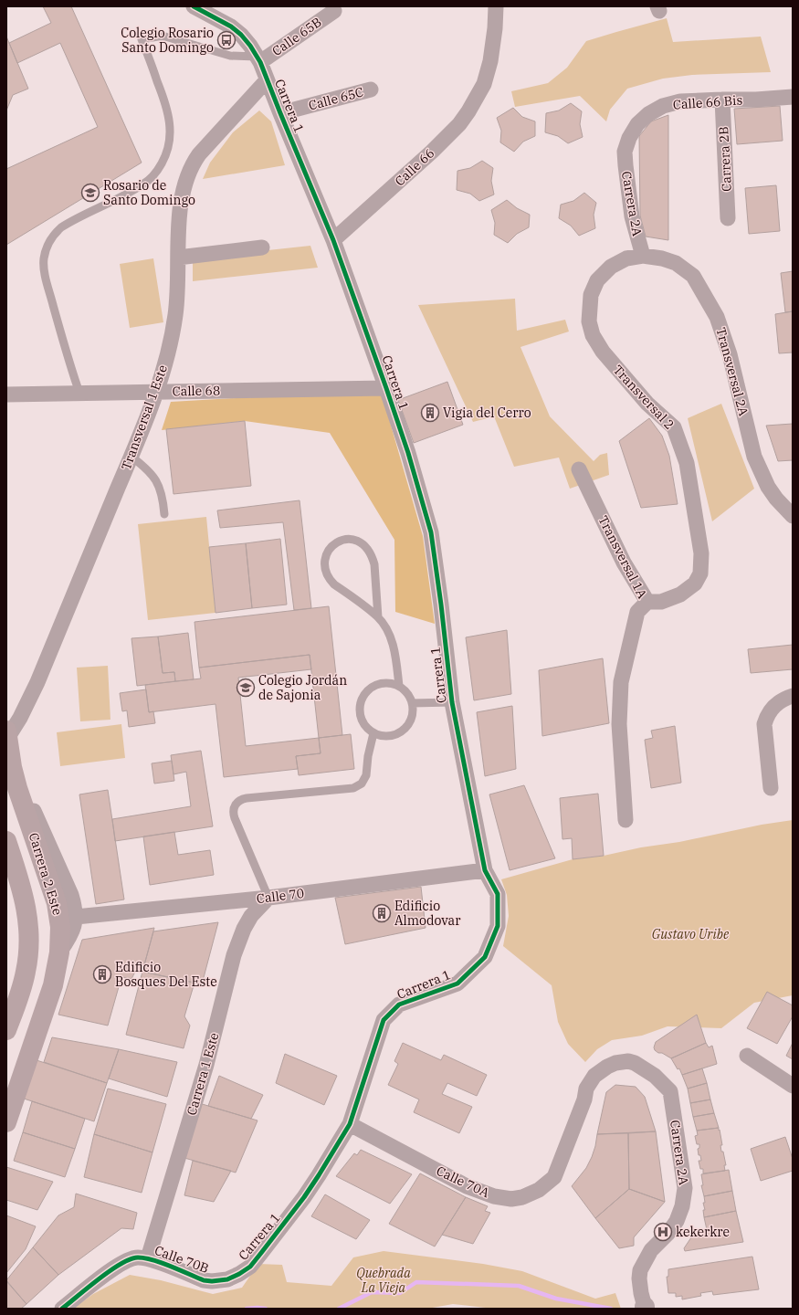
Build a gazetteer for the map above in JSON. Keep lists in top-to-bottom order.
{
  "streets": {
    "main road": ["Carrera 2 Este"],
    "street": [
      "Calle 65B",
      "Calle 65C",
      "Calle 66 Bis",
      "Carrera 1",
      "Carrera 2B",
      "Calle 66",
      "Carrera 2A",
      "Transversal 2A",
      "Calle 68",
      "Transversal 2",
      "Transversal 1 Este",
      "Transversal 1A",
      "Calle 70",
      "Carrera 1 Este",
      "Calle 70A",
      "Calle 70B"
    ]
  },
  "crossings": [
    ["Calle 65B", "Carrera 1"],
    ["Calle 65C", "Carrera 1"],
    ["Calle 66 Bis", "Carrera 2B"],
    ["Calle 66 Bis", "Carrera 2A"],
    ["Carrera 1", "Calle 66"],
    ["Carrera 1", "Calle 68"],
    ["Carrera 1", "Transversal 1 Este"],
    ["Carrera 1", "Calle 70"],
    ["Carrera 1", "Calle 70A"],
    ["Carrera 1", "Calle 70B"],
    ["Carrera 2A", "Transversal 2A"],
    ["Carrera 2A", "Transversal 2"],
    ["Carrera 2A", "Calle 70A"],
    ["Transversal 2A", "Transversal 2"],
    ["Calle 68", "Transversal 1 Este"],
    ["Transversal 2", "Transversal 1A"],
    ["Transversal 1 Este", "Carrera 2 Este"],
    ["Calle 70", "Carrera 1 Este"],
    ["Carrera 1 Este", "Calle 70B"]
  ],
  "parks": ["Gustavo Uribe", "Quebrada La Vieja"],
  "places": {
    "bus stop": ["Colegio Rosario Santo Domingo"],
    "school or university": ["Rosario de Santo Domingo", "Colegio Jordán de Sajonia"],
    "building": ["Vigia del Cerro", "Edificio Almodovar", "Edificio Bosques Del Este"],
    "hospital": ["kekerkre"]
  }
}
